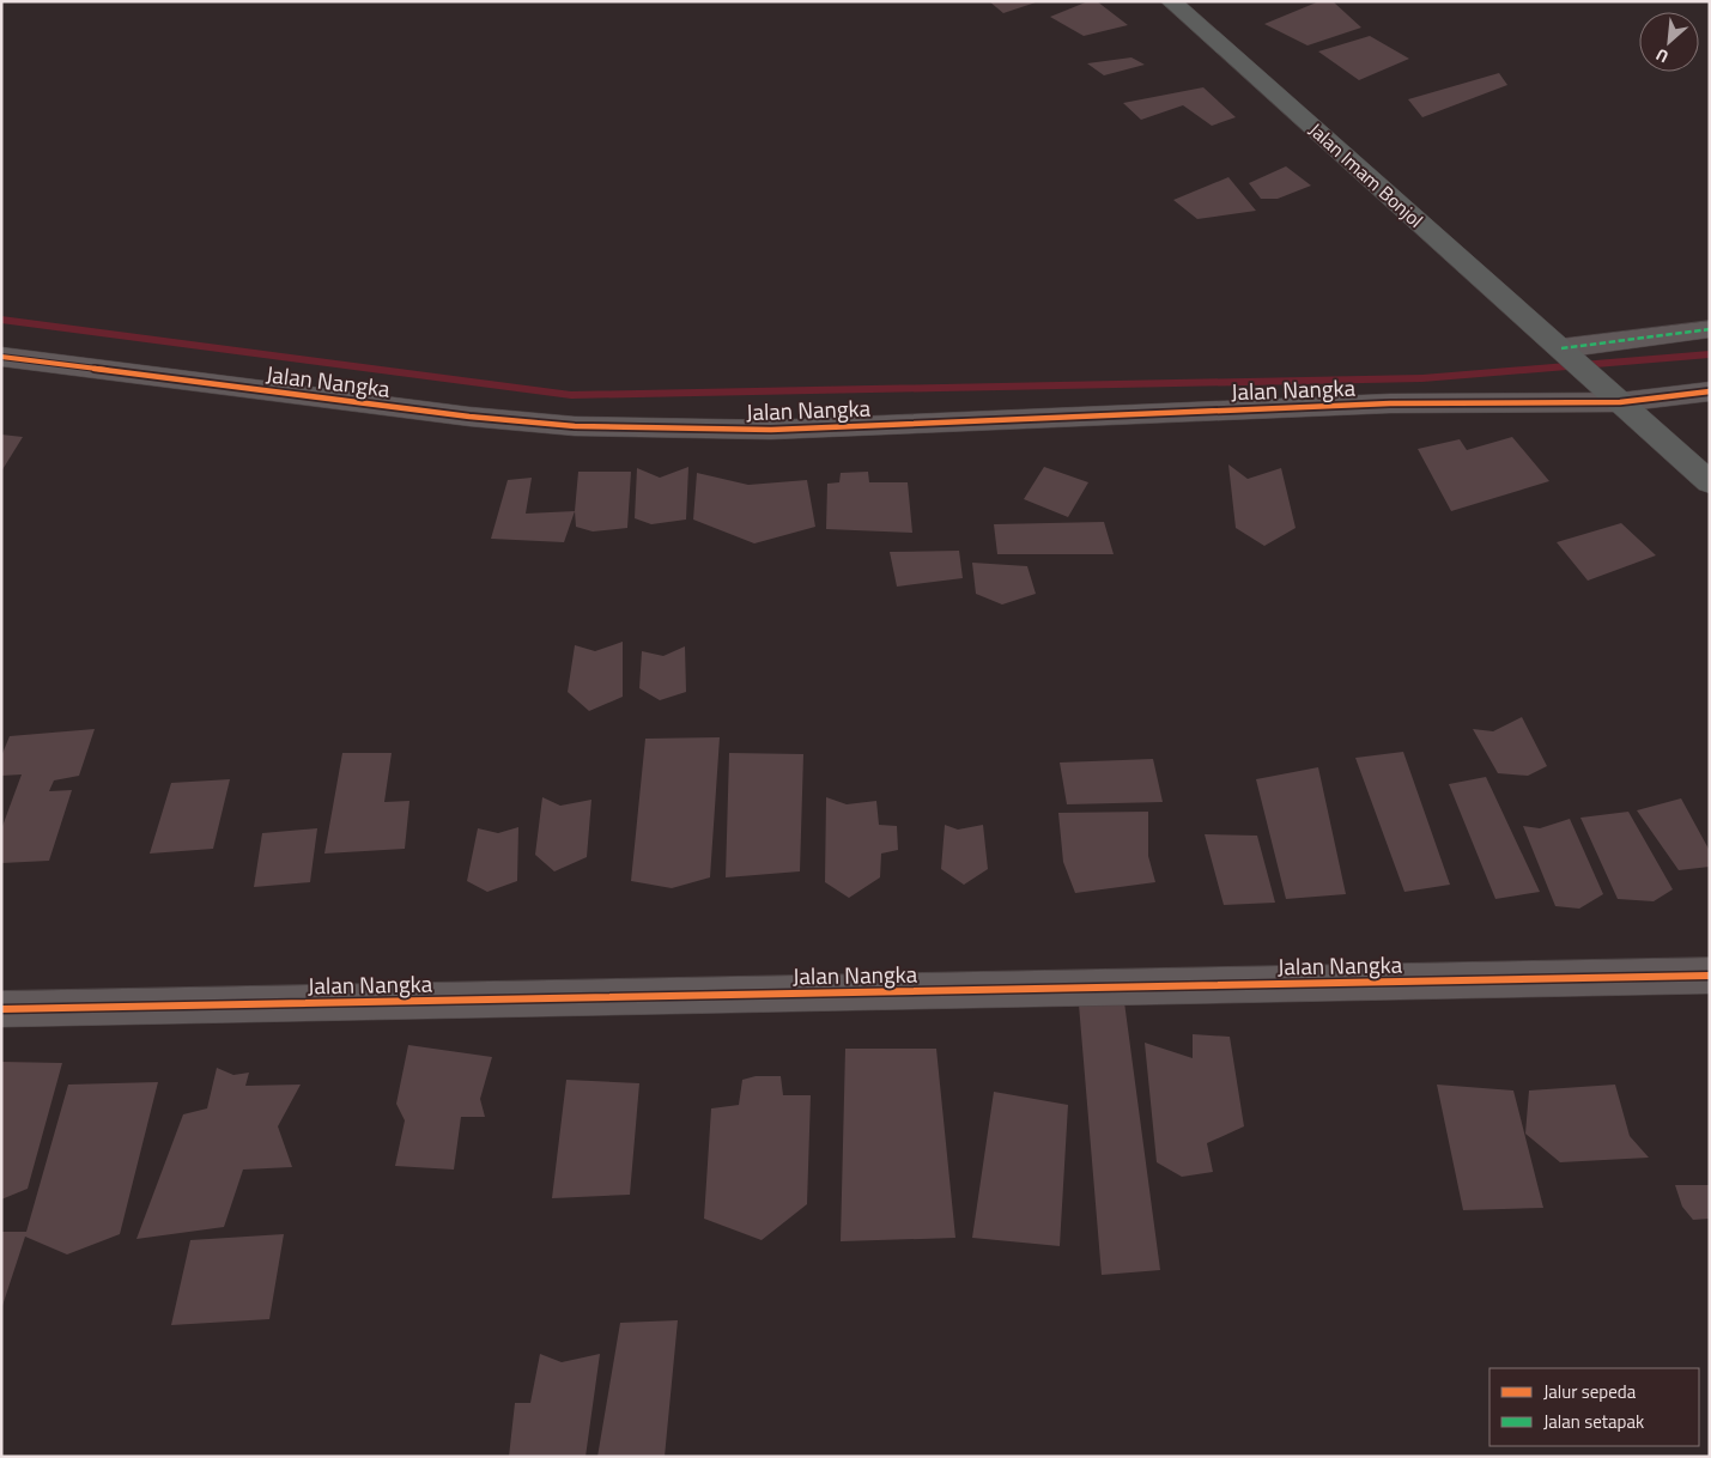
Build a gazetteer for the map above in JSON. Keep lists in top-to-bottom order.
{
  "streets": {
    "main road": ["Jalan Imam Bonjol"],
    "street": ["Jalan Nangka"]
  },
  "crossings": [
    ["Jalan Imam Bonjol", "Jalan Nangka"]
  ],
  "legend": ["Jalur sepeda", "Jalan setapak"],
  "north": "bottom left"
}
